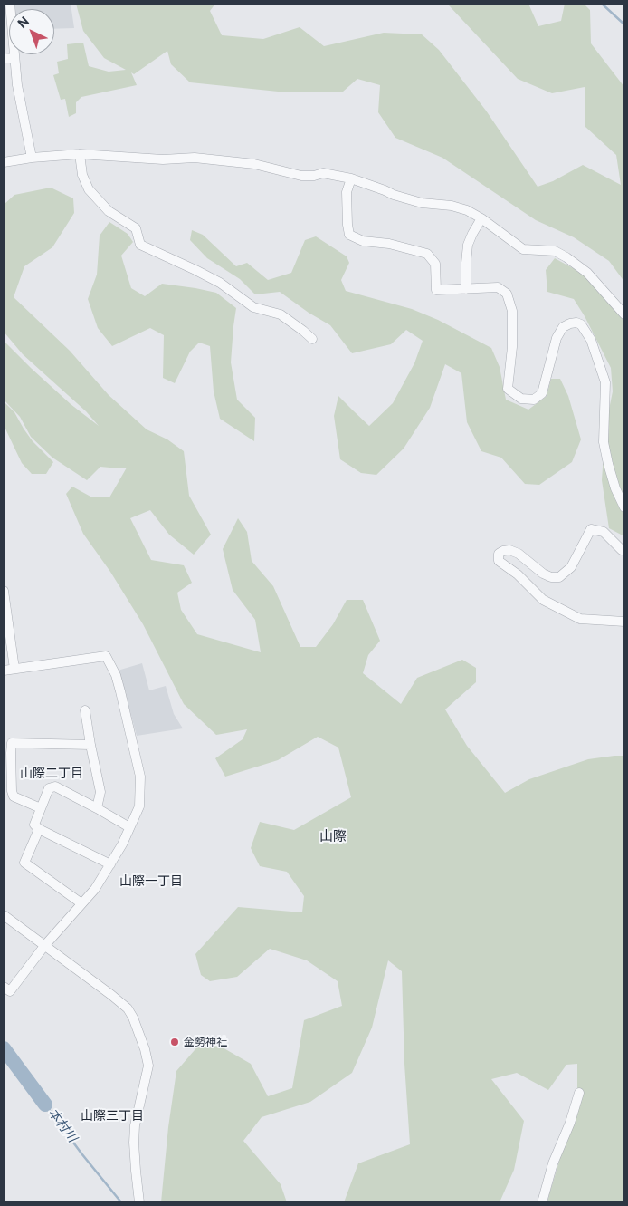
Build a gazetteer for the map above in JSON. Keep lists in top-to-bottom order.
{
  "districts": [
    "山際二丁目",
    "山際",
    "山際一丁目",
    "山際三丁目"
  ],
  "water": ["本村川"],
  "places": ["金勢神社"],
  "north": "top left"
}
